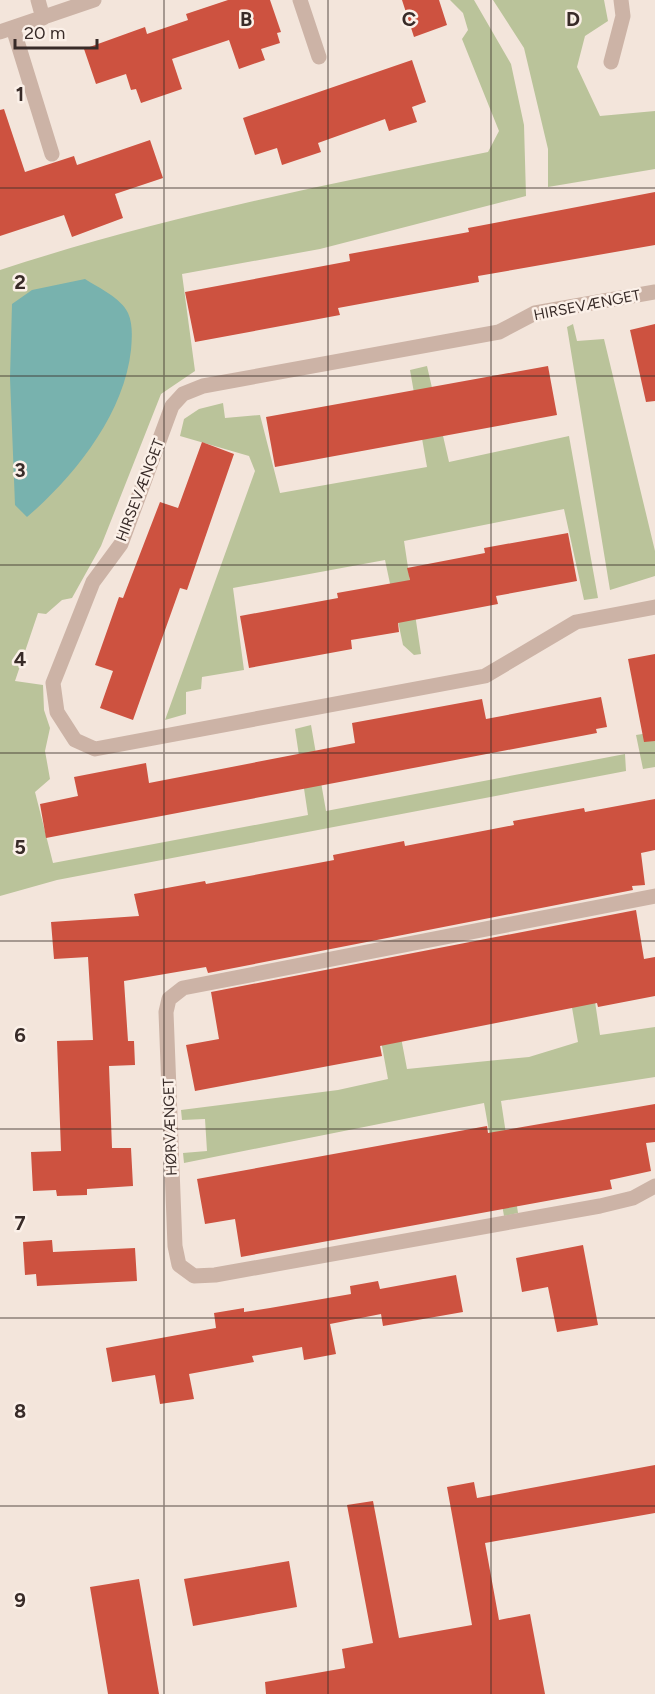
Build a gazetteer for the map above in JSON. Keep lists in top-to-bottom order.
{
  "streets": {
    "street": ["HIRSEVÆNGET", "HØRVÆNGET"]
  },
  "scale_bar": "20 m",
  "grid": {
    "columns": ["B", "C", "D"],
    "rows": [
      "1",
      "2",
      "3",
      "4",
      "5",
      "6",
      "7",
      "8",
      "9"
    ]
  }
}
